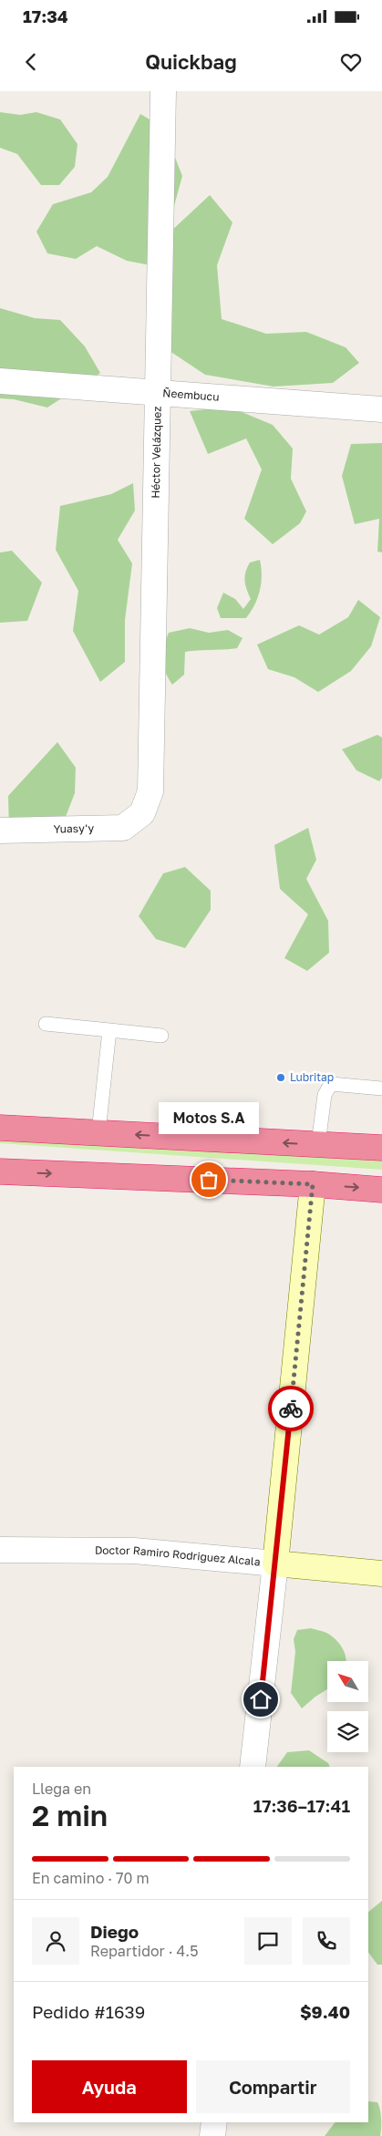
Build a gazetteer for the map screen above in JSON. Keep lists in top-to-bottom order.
{
  "streets": {
    "street": [
      "Ñeembucu",
      "Héctor Velázquez",
      "Yuasy'y",
      "Doctor Ramiro Rodriguez Alcala"
    ]
  },
  "crossings": [
    ["Ñeembucu", "Héctor Velázquez"],
    ["Héctor Velázquez", "Yuasy'y"]
  ],
  "places": ["Lubritap", "Motos S.A"],
  "north": "top left",
  "page": {
    "status": "17:34",
    "header": "Quickbag",
    "bubble": "Motos S.A",
    "heading": ["2 min", "Llega en", "17:36–17:41"],
    "panel": [
      "Diego",
      "Repartidor · 4.5",
      "Pedido #1639",
      "$9.40"
    ],
    "bar": "En camino · 70 m",
    "buttons": ["Ayuda", "Compartir"]
  }
}
